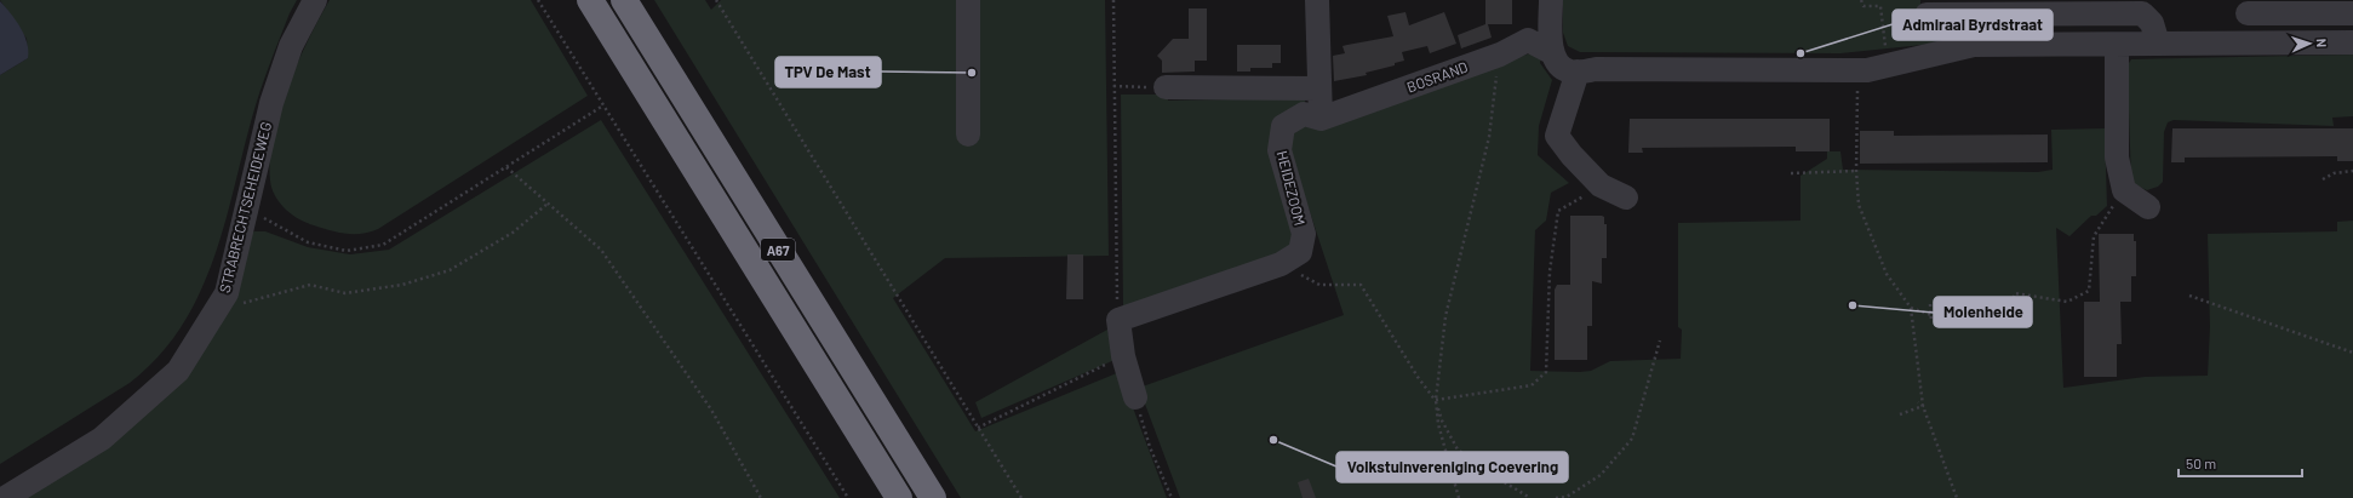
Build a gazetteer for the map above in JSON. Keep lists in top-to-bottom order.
{
  "streets": {
    "highway": ["A67"],
    "street": ["BOSRAND", "HEIDEZOOM", "STRABRECHTSEHEIDEWEG"]
  },
  "crossings": [
    ["BOSRAND", "HEIDEZOOM"]
  ],
  "places": [
    "Admiraal Byrdstraat",
    "TPV De Mast",
    "Molenheide",
    "Volkstuinvereniging Coevering"
  ],
  "scale_bar": "50 m",
  "north": "right"
}
